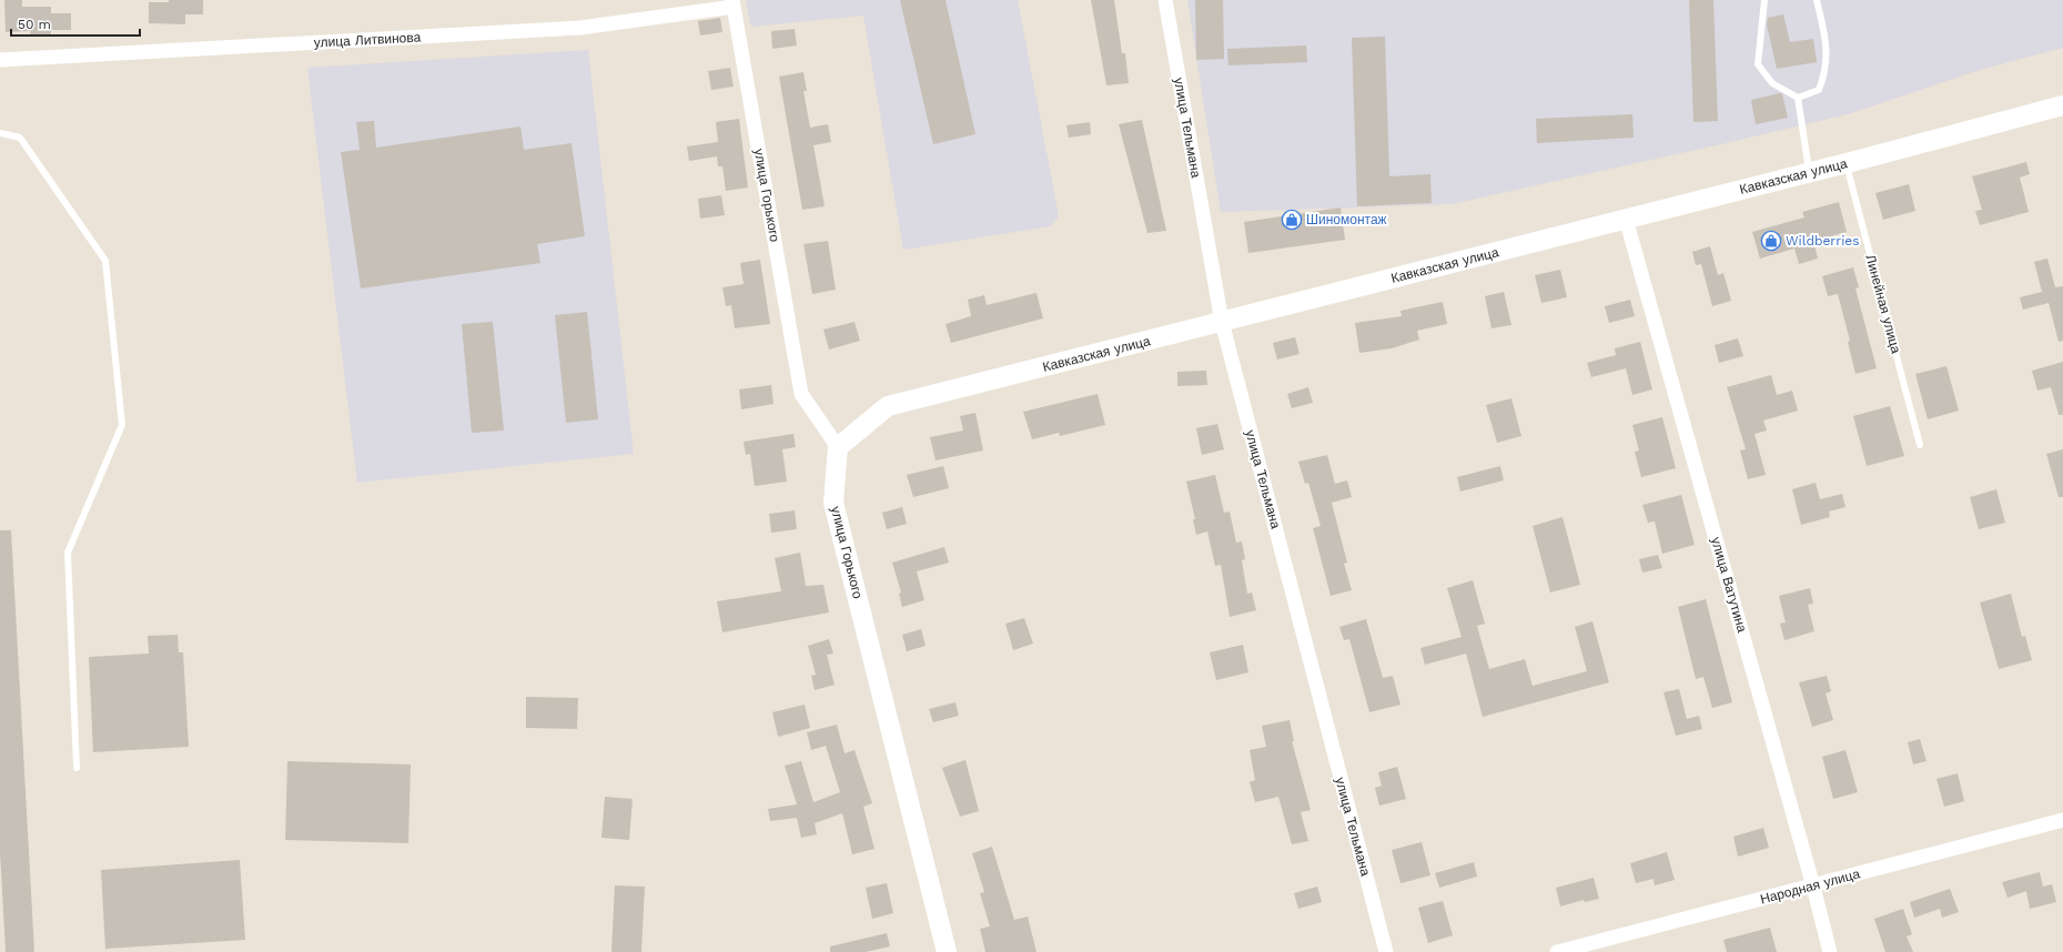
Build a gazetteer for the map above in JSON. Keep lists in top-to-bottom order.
{
  "streets": {
    "main road": ["Кавказская улица", "улица Горького"],
    "street": [
      "улица Литвинова",
      "улица Тельмана",
      "улица Ватутина",
      "Народная улица"
    ],
    "lane": ["Линейная улица"]
  },
  "crossings": [
    ["улица Литвинова", "улица Горького"],
    ["улица Тельмана", "Кавказская улица"],
    ["Кавказская улица", "улица Горького"],
    ["Кавказская улица", "Линейная улица"],
    ["Кавказская улица", "улица Ватутина"],
    ["улица Ватутина", "Народная улица"]
  ],
  "places": {
    "shop": ["Шиномонтаж", "Wildberries"]
  },
  "scale_bar": "50 m"
}
